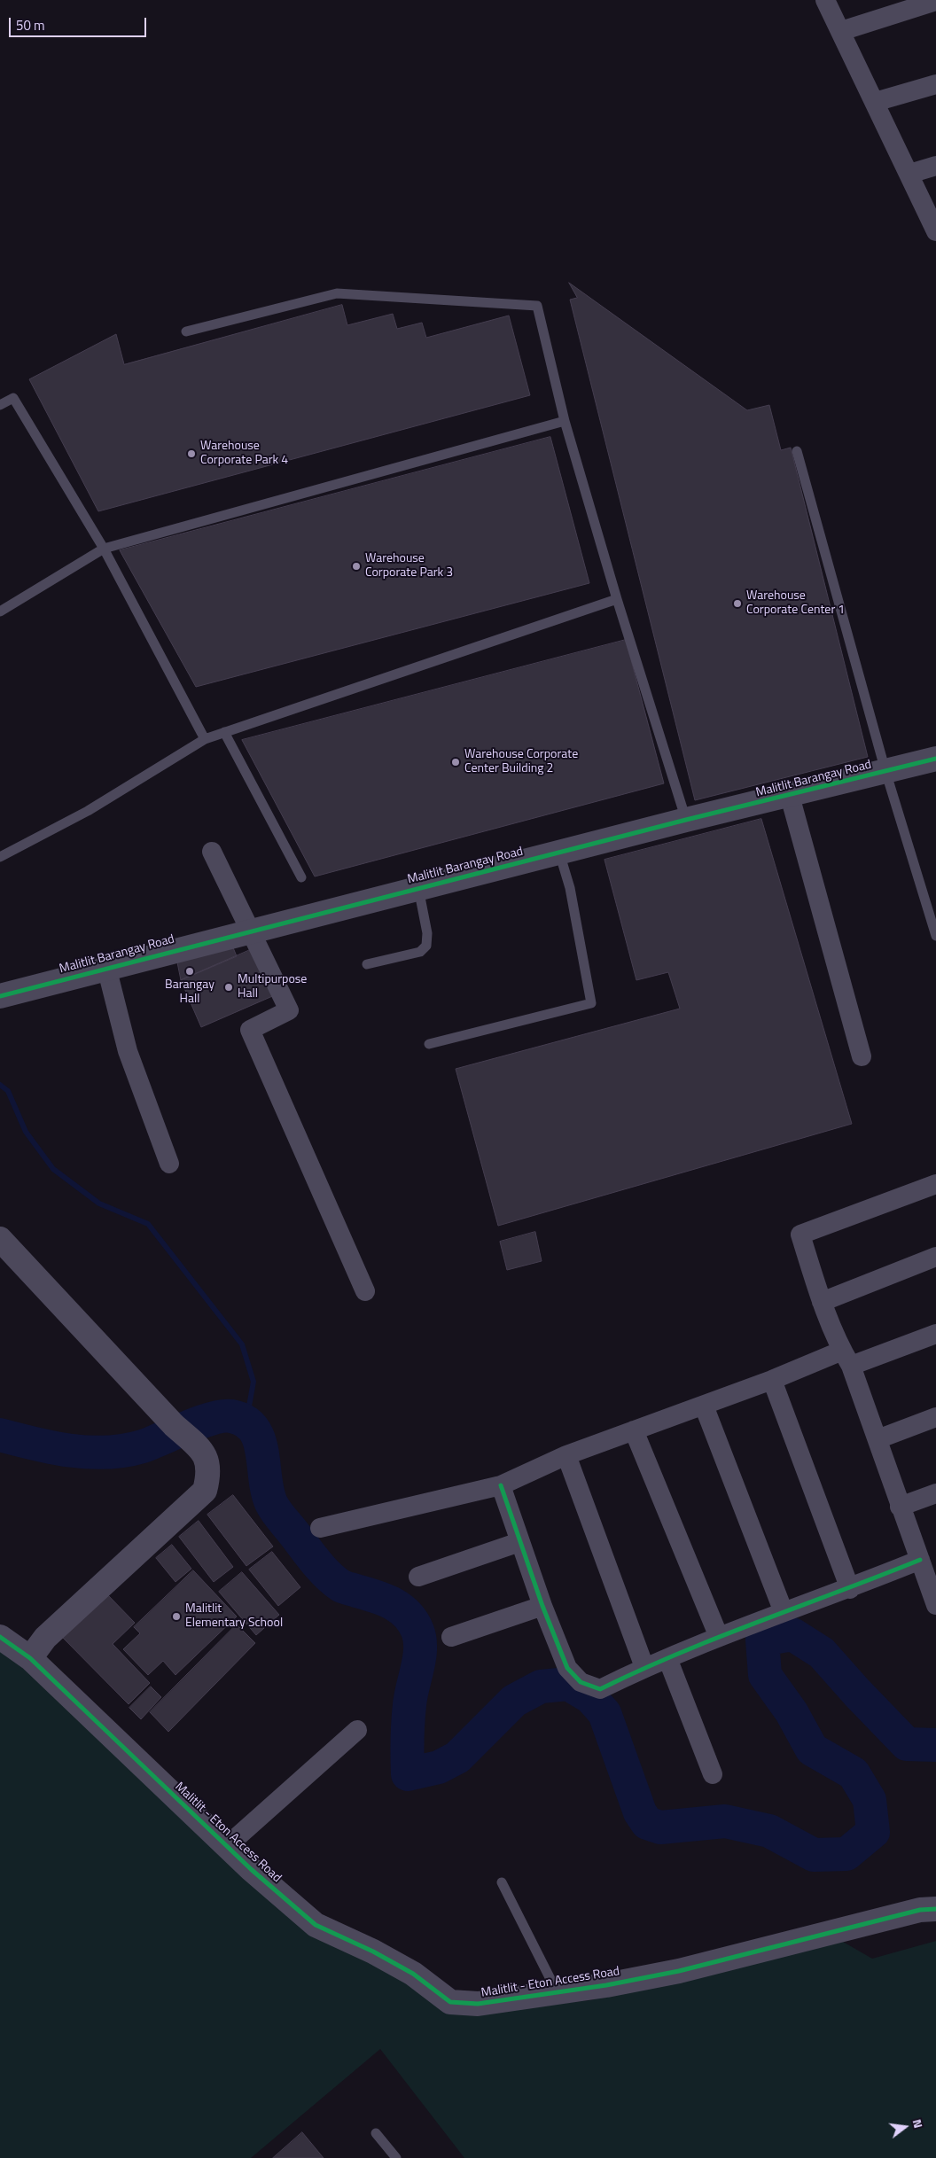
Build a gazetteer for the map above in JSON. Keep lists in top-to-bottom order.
{
  "streets": {
    "street": ["Malitlit Barangay Road", "Malitlit - Eton Access Road"]
  },
  "places": [
    "Warehouse Corporate Park 4",
    "Warehouse Corporate Park 3",
    "Warehouse Corporate Center 1",
    "Warehouse Corporate Center Building 2",
    "Barangay Hall",
    "Multipurpose Hall",
    "Malitlit Elementary School"
  ],
  "scale_bar": "50 m",
  "north": "right"
}
